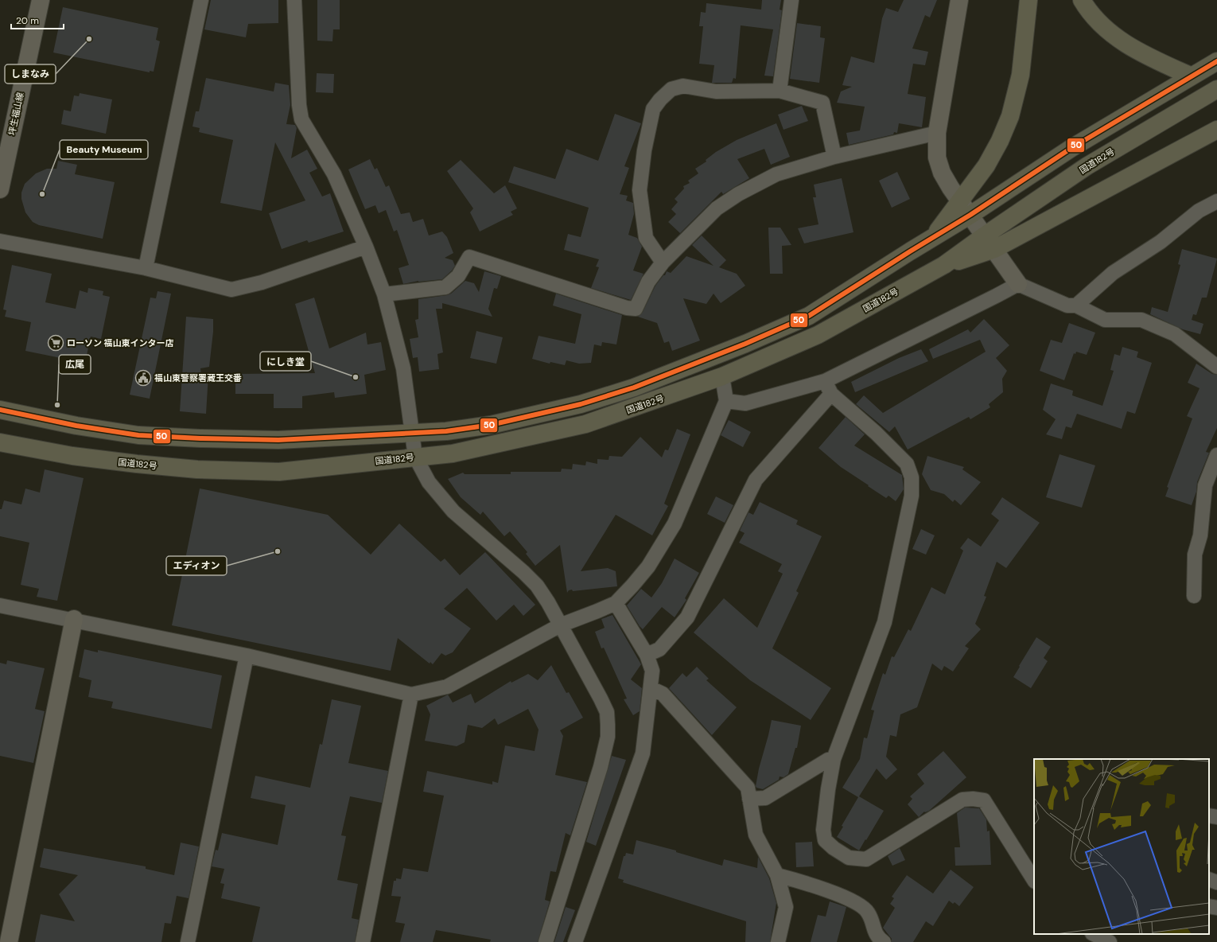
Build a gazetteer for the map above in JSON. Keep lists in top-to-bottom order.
{
  "streets": {
    "highway": ["国道182号"],
    "street": ["坪生福山線"]
  },
  "places": {
    "other": [
      "しまなみ",
      "Beauty Museum",
      "にしき堂",
      "広尾",
      "エディオン"
    ],
    "supermarket": ["ローソン 福山東インター店"],
    "public building": ["福山東警察署蔵王交番"]
  },
  "lines": ["transit line 50"],
  "scale_bar": "20 m"
}
